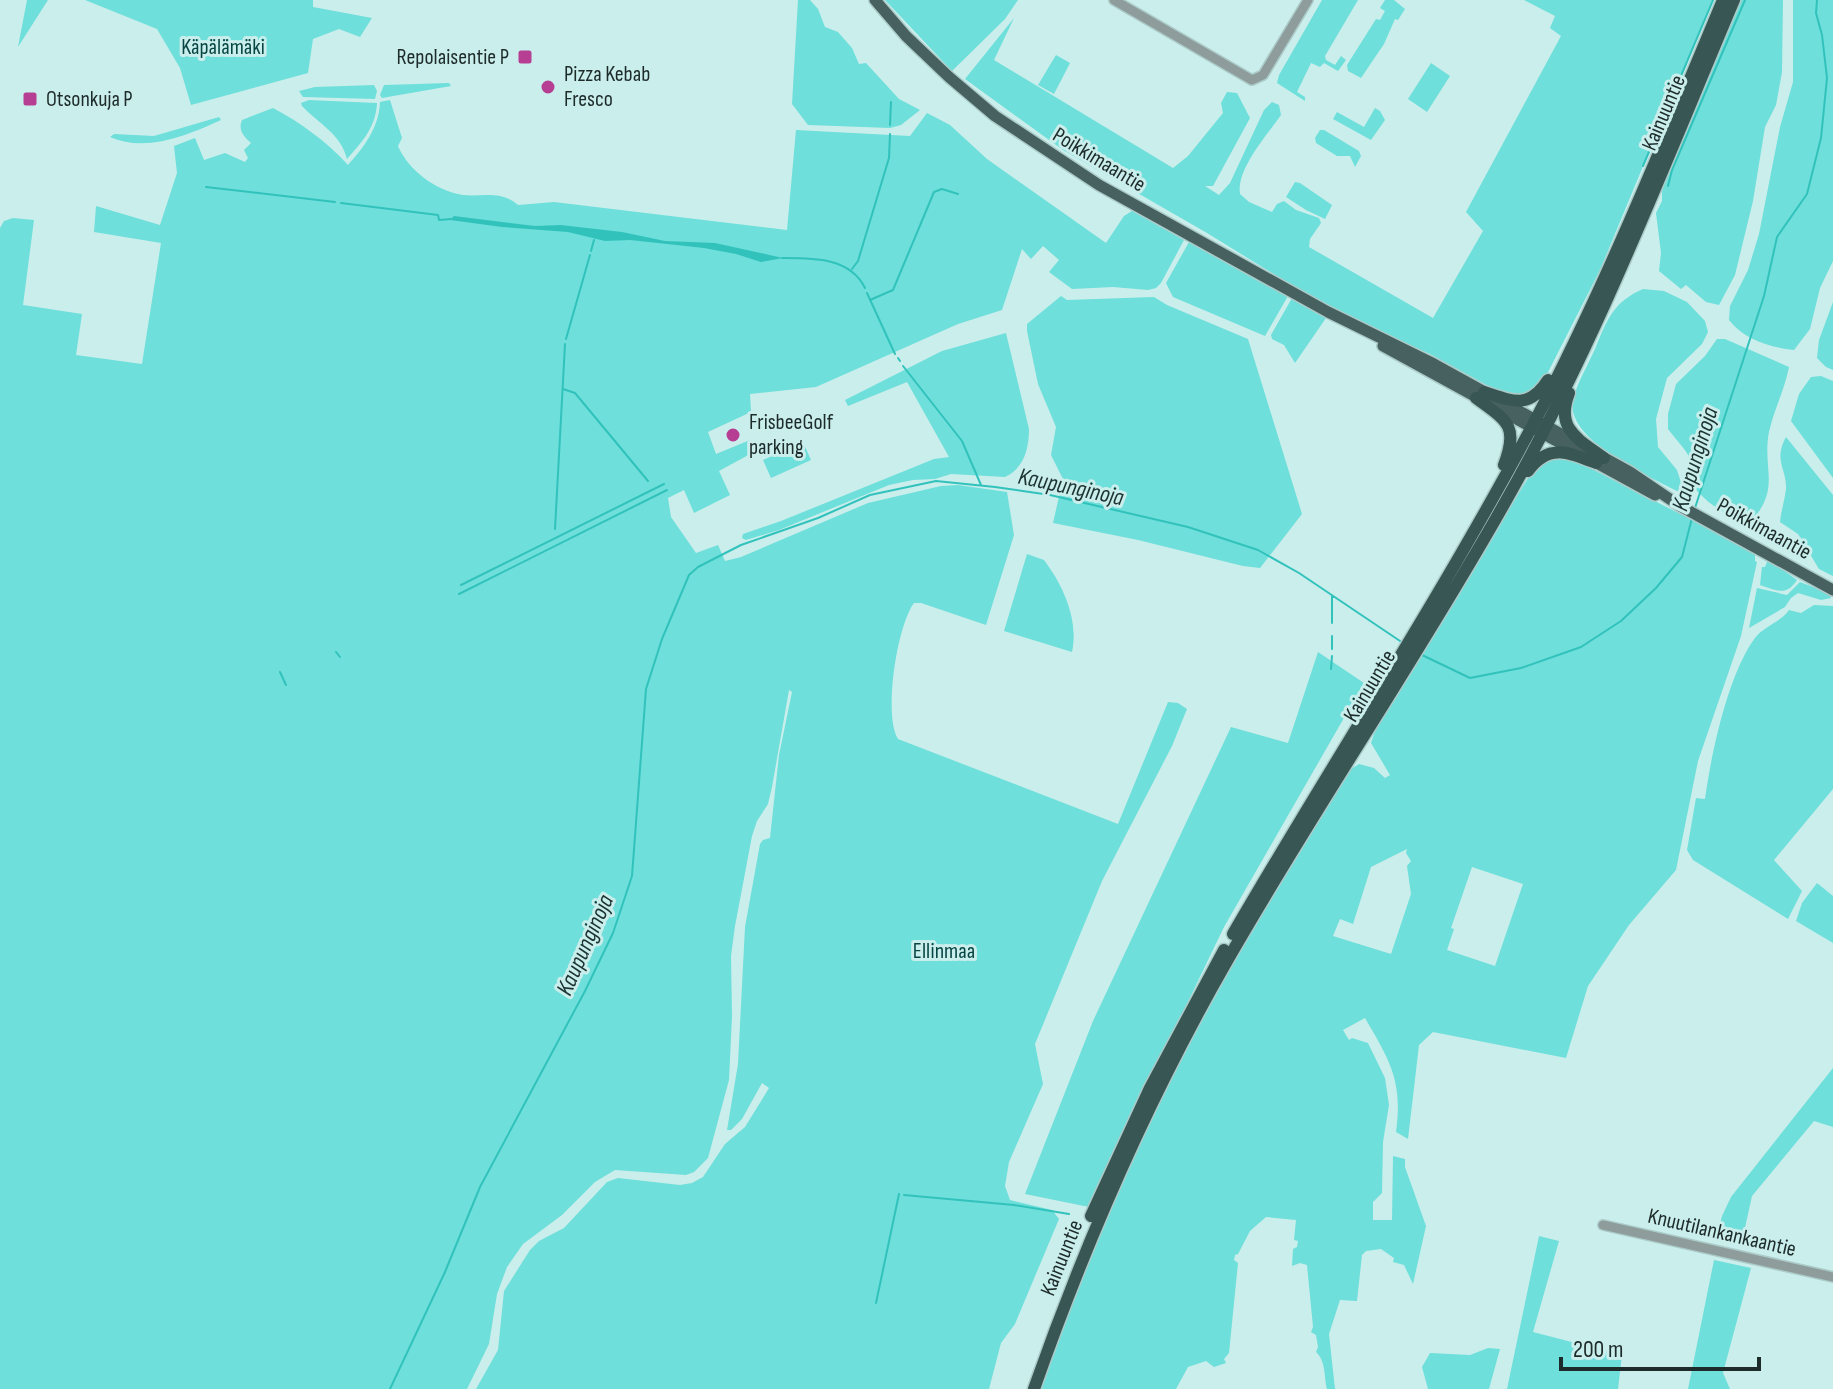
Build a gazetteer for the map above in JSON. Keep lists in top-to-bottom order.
{
  "streets": {
    "highway": ["Kainuuntie"],
    "main road": ["Poikkimaantie"],
    "street": ["Knuutilankankaantie"]
  },
  "crossings": [
    ["Kainuuntie", "Poikkimaantie"]
  ],
  "water": ["Kaupunginoja"],
  "parks": ["Käpälämäki", "Ellinmaa"],
  "places": {
    "transit": ["Repolaisentie P", "Otsonkuja P"],
    "other": ["Pizza Kebab Fresco", "FrisbeeGolf parking"]
  },
  "scale_bar": "200 m"
}
